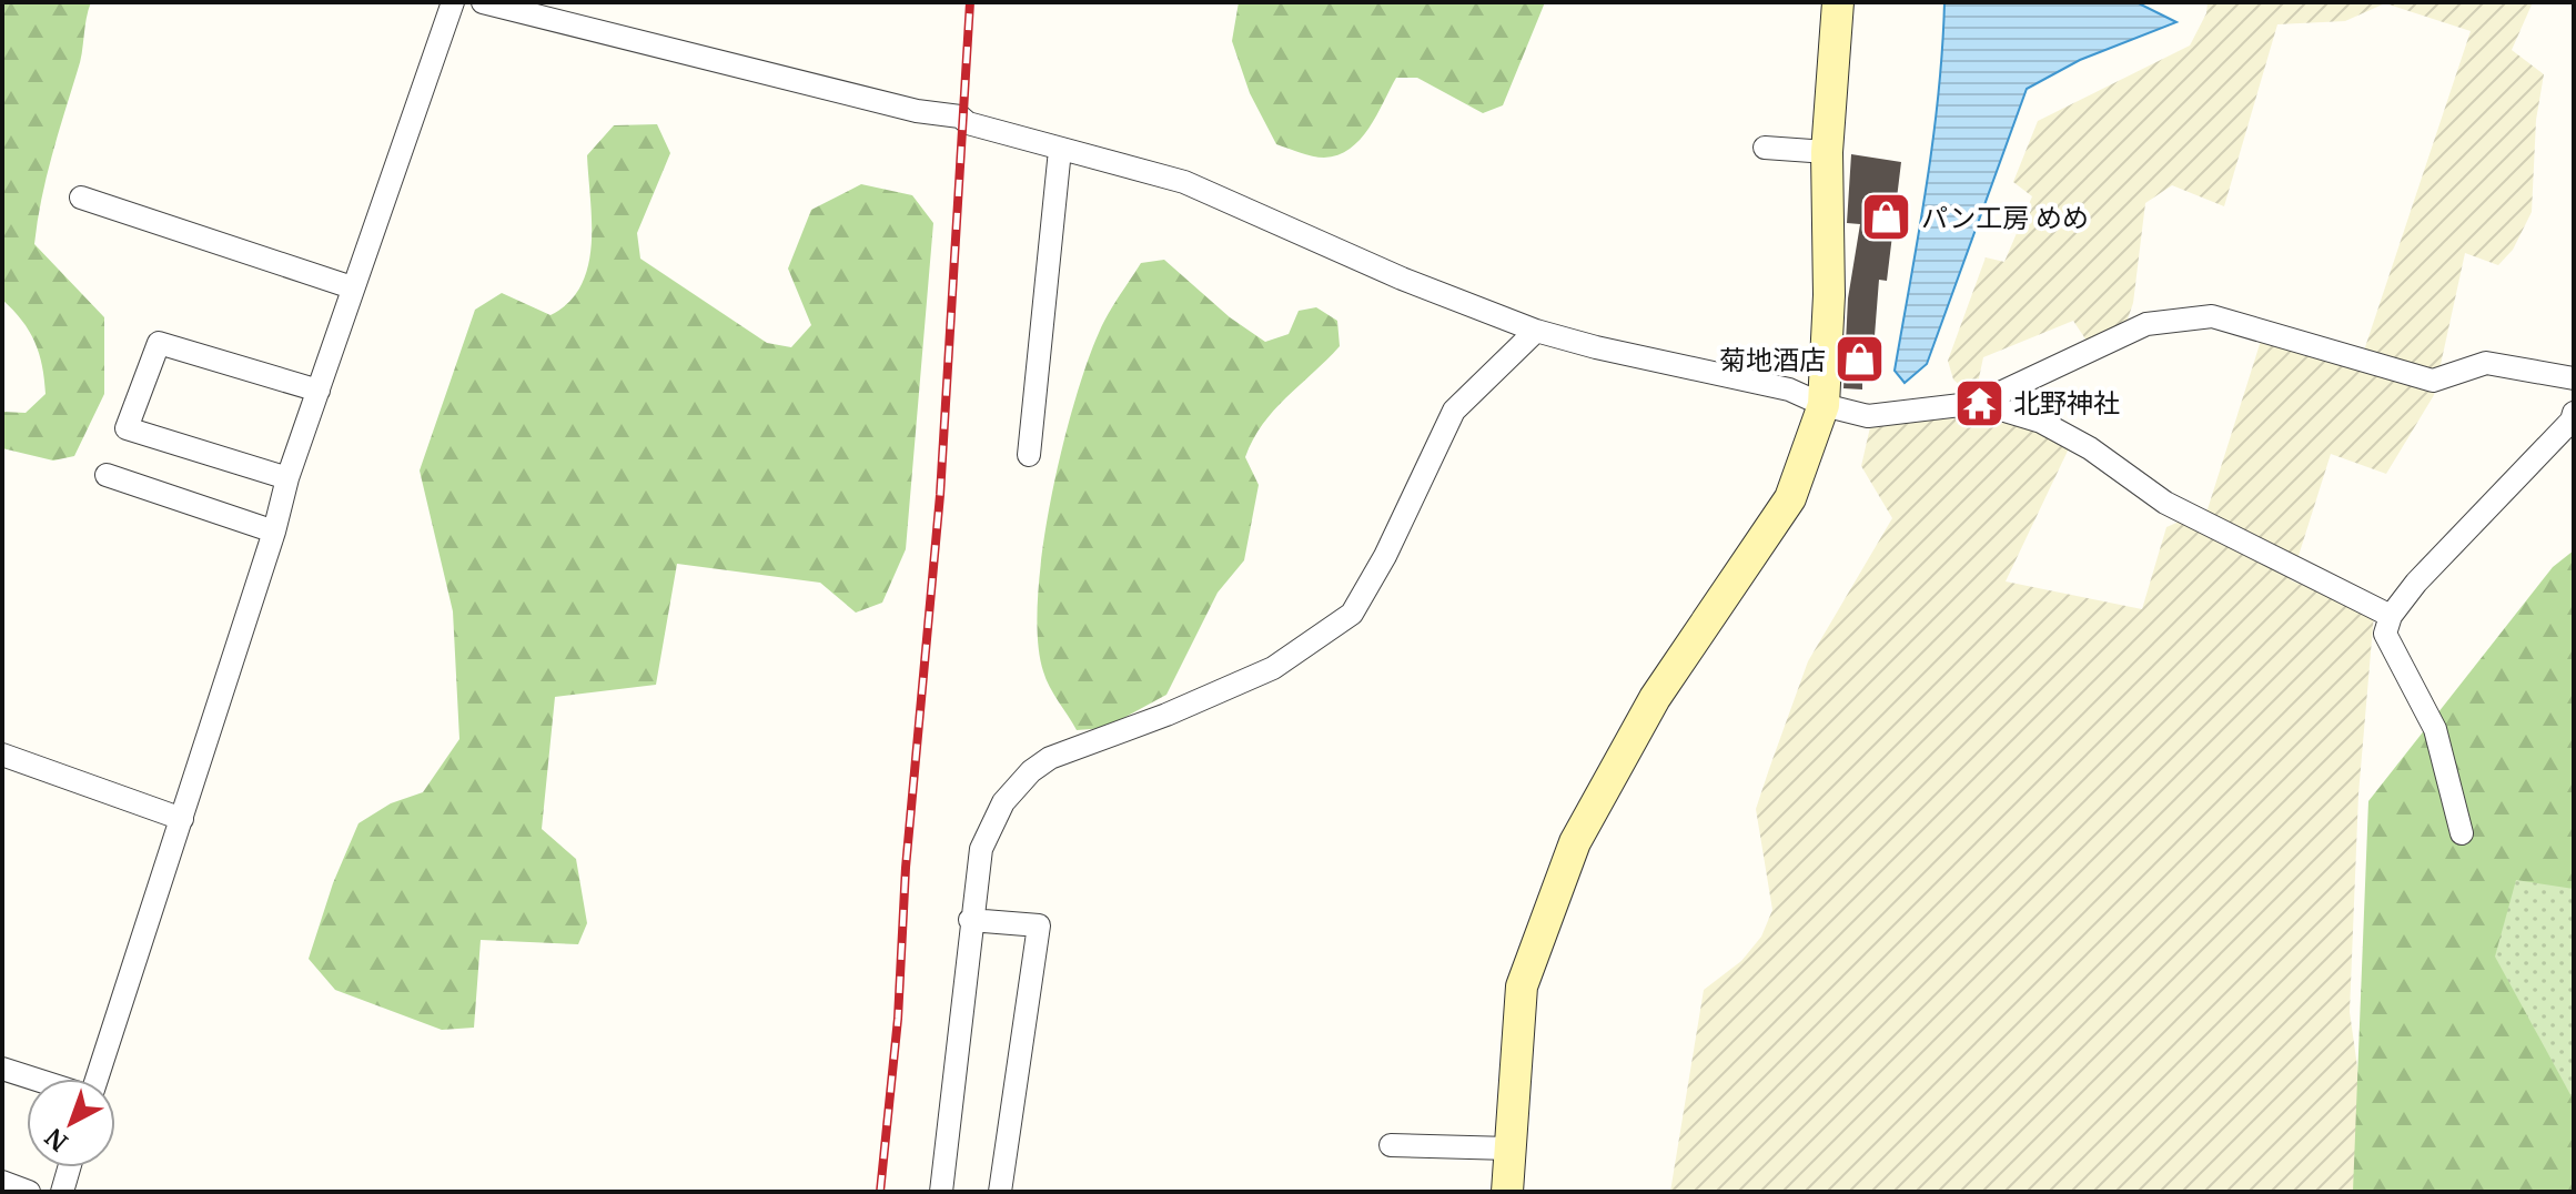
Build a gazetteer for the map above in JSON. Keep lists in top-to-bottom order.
{
  "places": {
    "shop": ["パン工房 めめ", "菊地酒店"],
    "temple": ["北野神社"]
  },
  "north": "bottom left"
}
